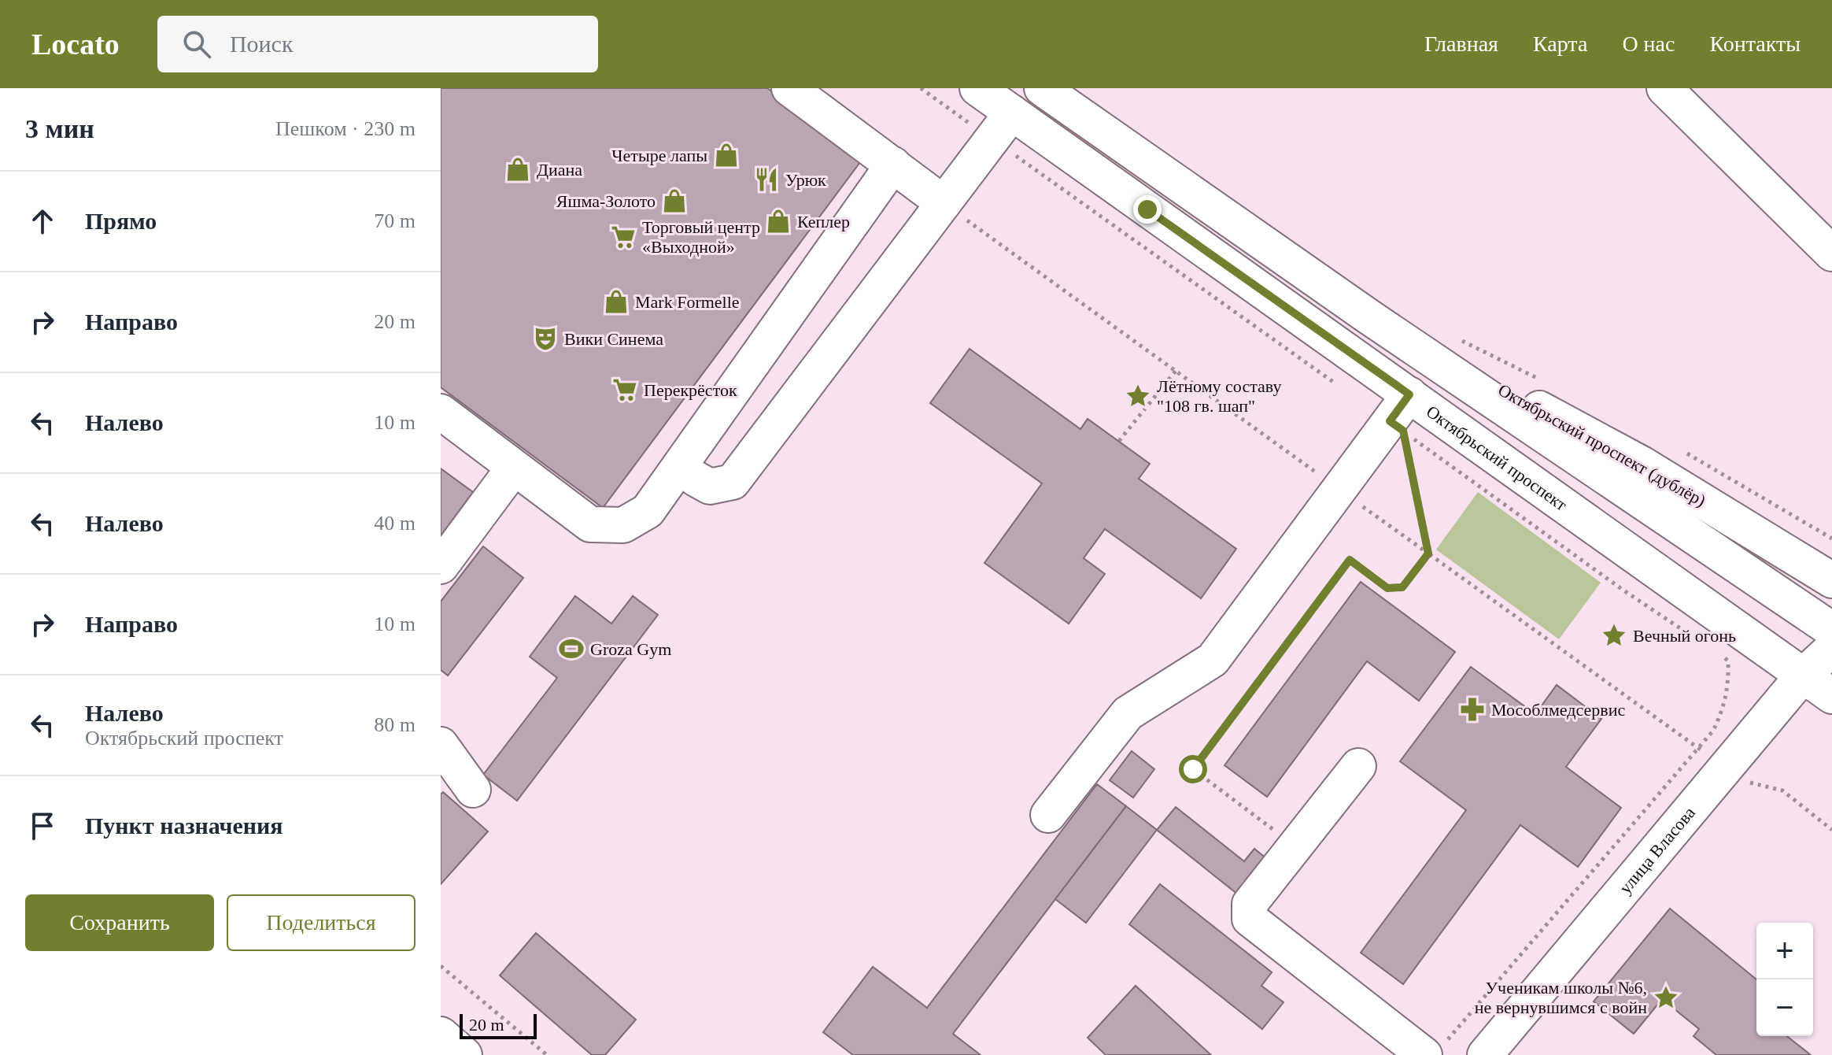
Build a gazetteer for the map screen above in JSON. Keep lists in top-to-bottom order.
{
  "streets": {
    "main road": ["Октябрьский проспект (дублёр)", "Октябрьский проспект", "улица Власова"]
  },
  "crossings": [
    ["Октябрьский проспект", "улица Власова"]
  ],
  "places": {
    "shop": [
      "Четыре лапы",
      "Диана",
      "Яшма-Золото",
      "Кеплер",
      "Mark Formelle"
    ],
    "restaurant": ["Урюк"],
    "supermarket": ["Торговый центр «Выходной»", "Перекрёсток"],
    "theatre": ["Вики Синема"],
    "place": ["Лётному составу \"108 гв. шап\"", "Вечный огонь", "Ученикам школы №6, не вернувшимся с войн"],
    "sports": ["Groza Gym"],
    "pharmacy": ["Мособлмедсервис"]
  },
  "scale_bar": "20 m",
  "page": {
    "header": "Locato",
    "search": "Поиск",
    "nav": [
      "Главная",
      "Карта",
      "О нас",
      "Контакты"
    ],
    "heading": ["3 мин", "Пешком · 230 m"],
    "list": [
      ["Прямо", "70 m"],
      ["Направо", "20 m"],
      ["Налево", "10 m"],
      ["Налево", "40 m"],
      ["Направо", "10 m"],
      ["Налево", "Октябрьский проспект", "80 m"],
      "Пункт назначения"
    ],
    "buttons": ["Сохранить", "Поделиться"],
    "map_buttons": ["+", "−"],
    "scale": "20 m"
  }
}
